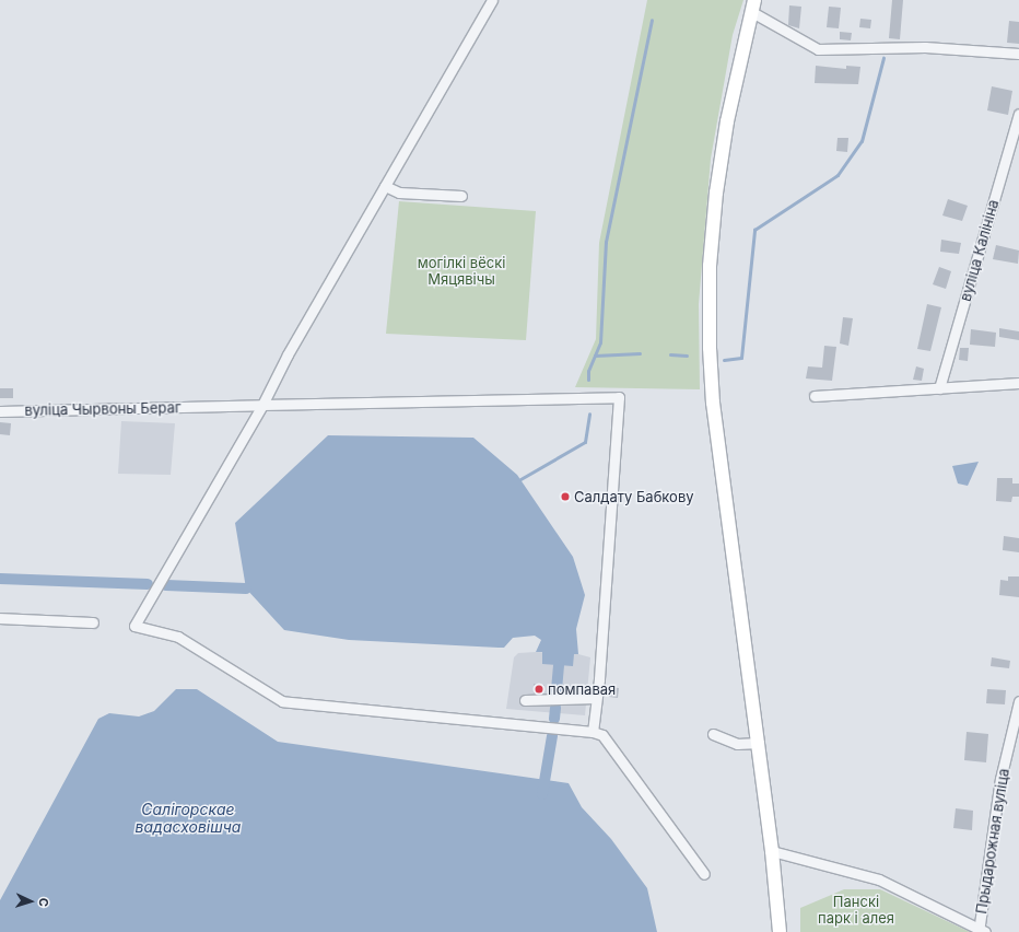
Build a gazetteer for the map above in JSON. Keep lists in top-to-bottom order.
{
  "streets": {
    "street": ["вуліца Калініна", "вуліца Чырвоны Бераг", "Прыдарожная вуліца"]
  },
  "water": ["Салігорскае вадасховішча"],
  "parks": ["могілкі вёскі Мяцявічы", "Панскі парк і алея"],
  "places": ["Салдату Бабкову", "помпавая"],
  "north": "right"
}
